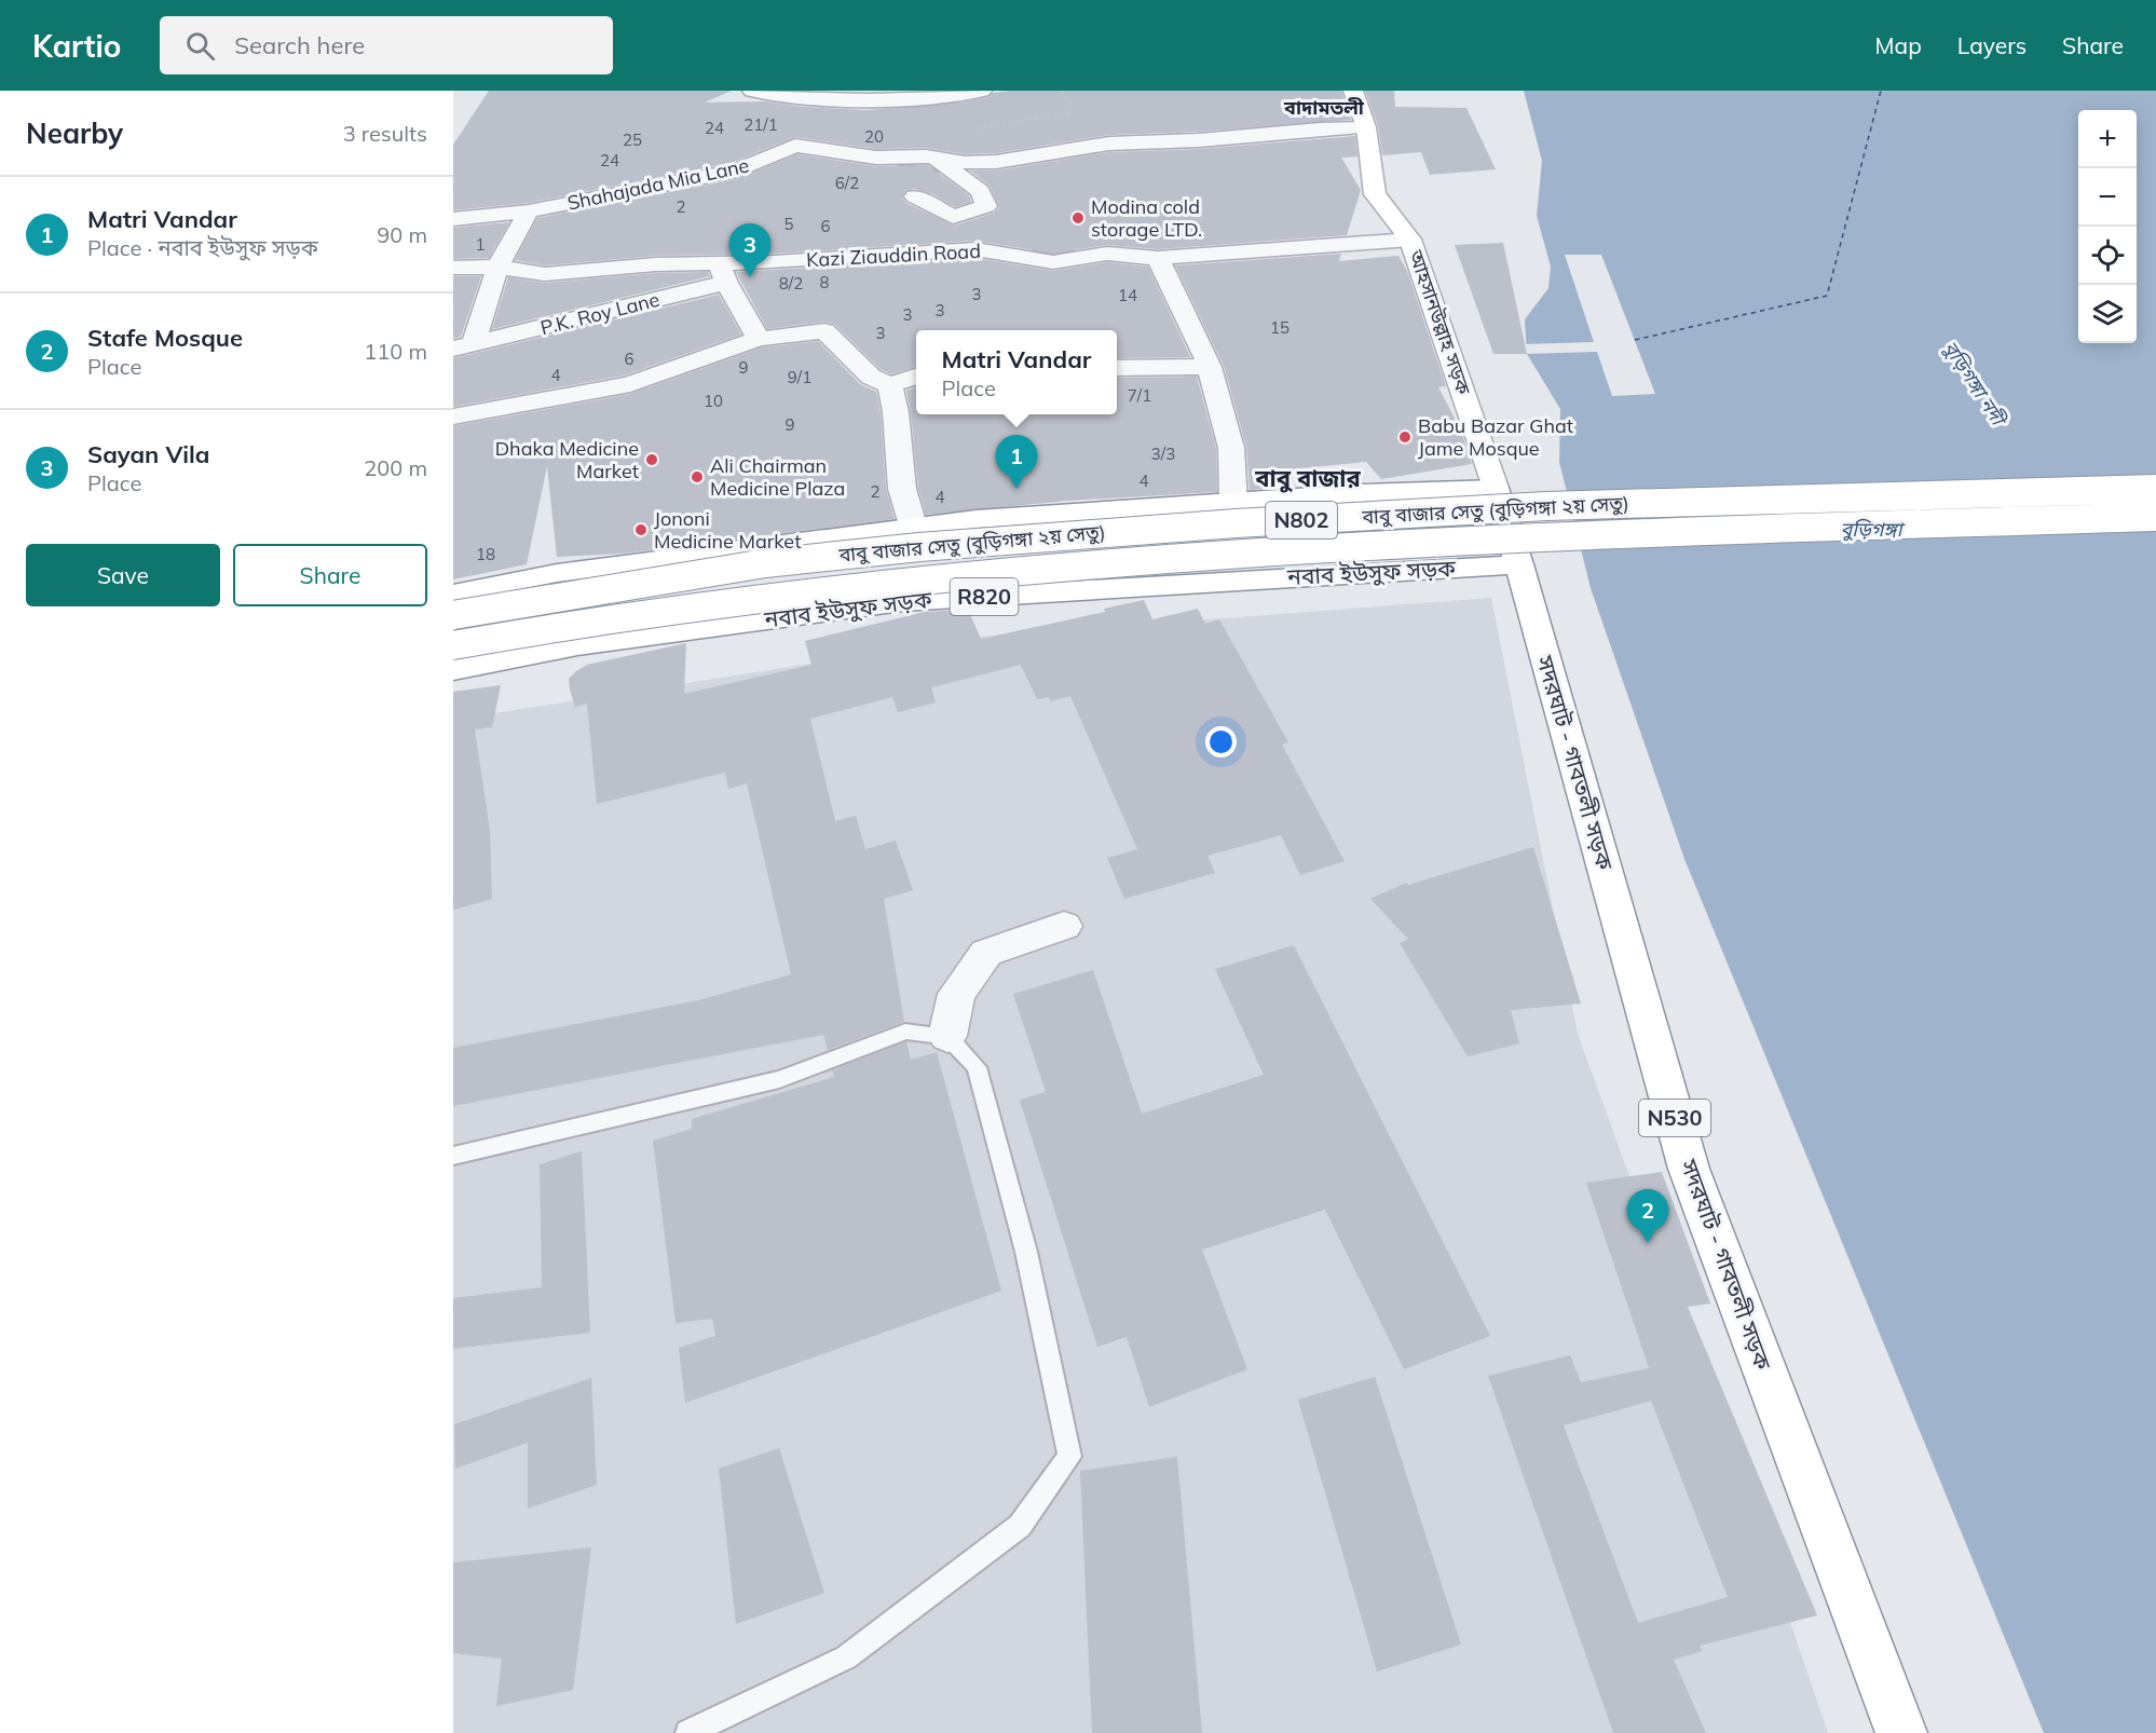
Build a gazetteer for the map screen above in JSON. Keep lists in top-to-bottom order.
{
  "streets": {
    "main road": [
      "আহসানউল্লাহ সড়ক",
      "বাবু বাজার সেতু (বুড়িগঙ্গা ২য় সেতু)",
      "N802",
      "নবাব ইউসুফ সড়ক",
      "R820",
      "সদরঘাট - গাবতলী সড়ক",
      "N530"
    ],
    "street": ["Shahajada Mia Lane", "Kazi Ziauddin Road", "P.K. Roy Lane"]
  },
  "crossings": [
    ["Shahajada Mia Lane", "P.K. Roy Lane"],
    ["Shahajada Mia Lane", "আহসানউল্লাহ সড়ক"],
    ["Kazi Ziauddin Road", "P.K. Roy Lane"],
    ["Kazi Ziauddin Road", "আহসানউল্লাহ সড়ক"],
    ["আহসানউল্লাহ সড়ক", "সদরঘাট - গাবতলী সড়ক"],
    ["নবাব ইউসুফ সড়ক", "সদরঘাট - গাবতলী সড়ক"]
  ],
  "districts": ["বাদামতলী", "বাবু বাজার"],
  "water": ["বুড়িগঙ্গা নদী", "বুড়িগঙ্গা"],
  "places": [
    "Modina cold storage LTD.",
    "Babu Bazar Ghat Jame Mosque",
    "Dhaka Medicine Market",
    "Ali Chairman Medicine Plaza",
    "Jononi Medicine Market"
  ],
  "house_numbers": [
    "21/1",
    "24",
    "20",
    "25",
    "24",
    "6/2",
    "2",
    "5",
    "6",
    "1",
    "8",
    "8/2",
    "3",
    "14",
    "3",
    "3",
    "15",
    "3",
    "6",
    "9",
    "4",
    "9/1",
    "7/1",
    "10",
    "9",
    "3/3",
    "4",
    "2",
    "4",
    "18"
  ],
  "page": {
    "header": "Kartio",
    "search": "Search here",
    "nav": ["Map", "Layers", "Share"],
    "heading": ["Nearby", "3 results"],
    "map_buttons": ["+", "−"],
    "list": [
      {
        "mark": "1",
        "name": "Matri Vandar",
        "note": "Place · নবাব ইউসুফ সড়ক",
        "value": "90 m"
      },
      {
        "mark": "2",
        "name": "Stafe Mosque",
        "note": "Place",
        "value": "110 m"
      },
      {
        "mark": "3",
        "name": "Sayan Vila",
        "note": "Place",
        "value": "200 m"
      }
    ],
    "pins": ["3", "1", "2"],
    "popup": ["Matri Vandar", "Place"],
    "buttons": ["Save", "Share"]
  }
}
